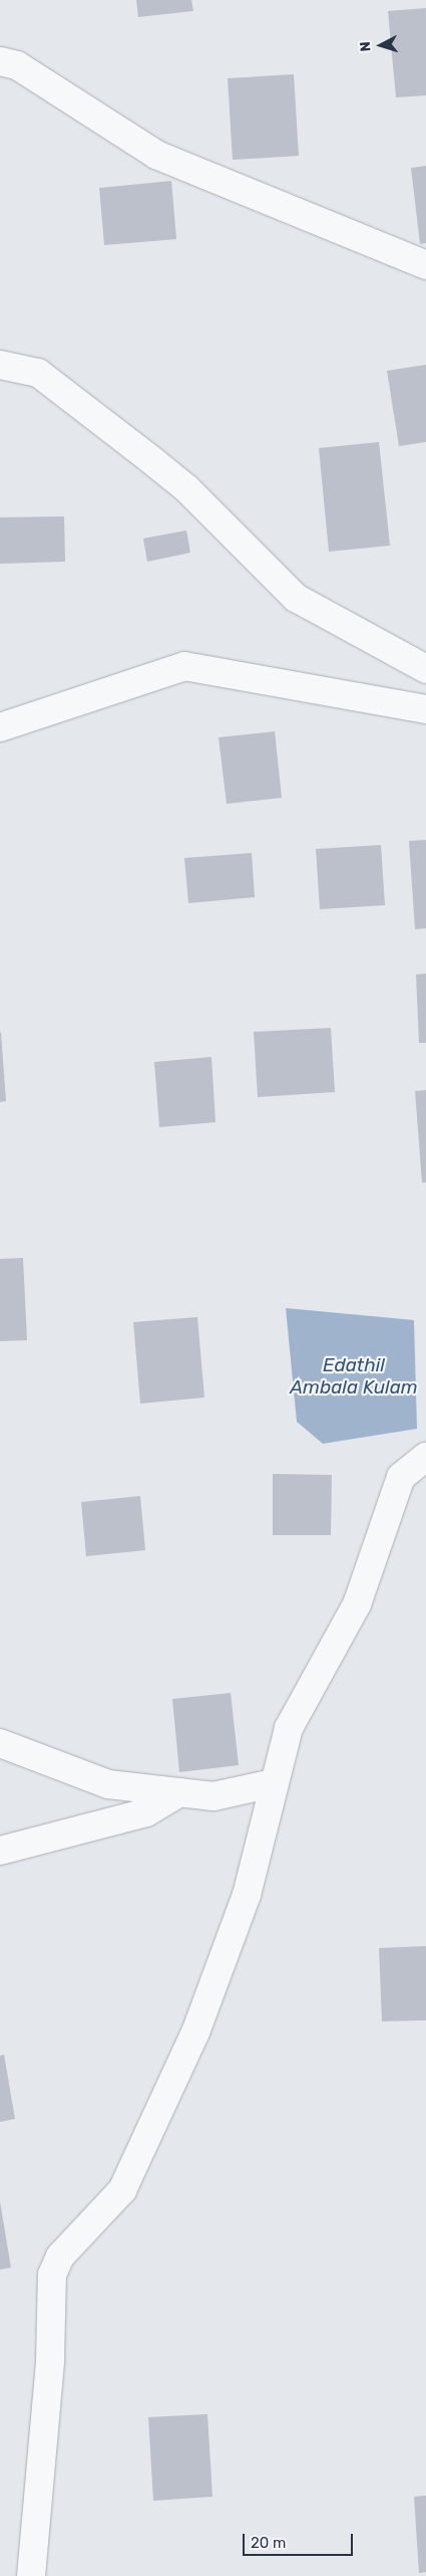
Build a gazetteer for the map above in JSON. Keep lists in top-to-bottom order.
{
  "water": ["Edathil Ambala Kulam"],
  "scale_bar": "20 m",
  "north": "left"
}
